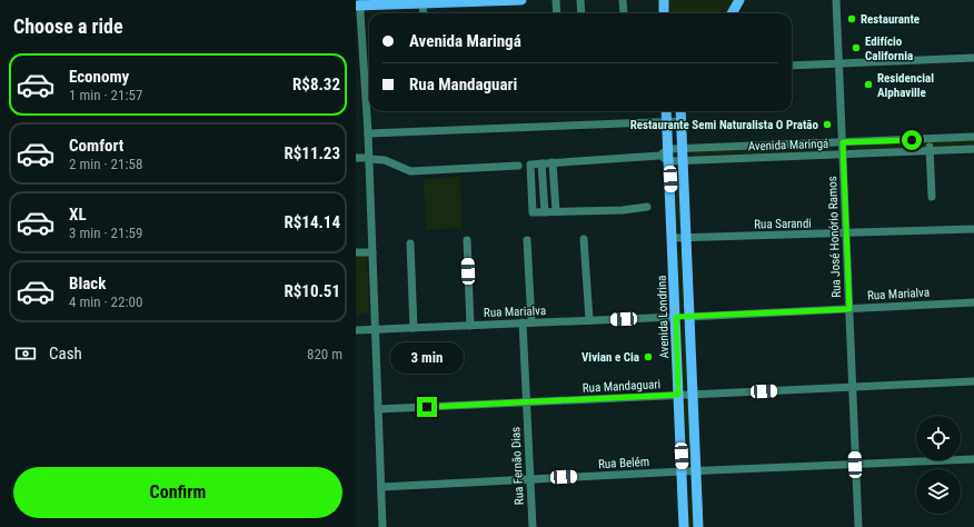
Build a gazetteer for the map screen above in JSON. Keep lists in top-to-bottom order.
{
  "streets": {
    "main road": ["Avenida Londrina"],
    "street": [
      "Avenida Maringá",
      "Rua Sarandi",
      "Rua José Honório Ramos",
      "Rua Marialva",
      "Rua Mandaguari",
      "Rua Belém",
      "Rua Fernão Dias"
    ]
  },
  "crossings": [
    ["Avenida Maringá", "Rua José Honório Ramos"],
    ["Avenida Maringá", "Avenida Londrina"],
    ["Rua Sarandi", "Rua José Honório Ramos"],
    ["Rua Sarandi", "Avenida Londrina"],
    ["Rua José Honório Ramos", "Rua Marialva"],
    ["Rua José Honório Ramos", "Rua Mandaguari"],
    ["Rua José Honório Ramos", "Rua Belém"],
    ["Rua Marialva", "Avenida Londrina"],
    ["Rua Marialva", "Rua Fernão Dias"],
    ["Avenida Londrina", "Rua Mandaguari"],
    ["Avenida Londrina", "Rua Belém"],
    ["Rua Mandaguari", "Rua Fernão Dias"],
    ["Rua Belém", "Rua Fernão Dias"]
  ],
  "places": [
    "Restaurante",
    "Edifício California",
    "Residencial Alphaville",
    "Restaurante Semi Naturalista O Pratão",
    "Vivian e Cia"
  ],
  "page": {
    "heading": "Choose a ride",
    "banner": ["Avenida Maringá", "Rua Mandaguari"],
    "list": [
      {
        "name": "Economy",
        "note": "1 min · 21:57",
        "value": "R$8.32"
      },
      {
        "name": "Comfort",
        "note": "2 min · 21:58",
        "value": "R$11.23"
      },
      {
        "name": "XL",
        "note": "3 min · 21:59",
        "value": "R$14.14"
      },
      {
        "name": "Black",
        "note": "4 min · 22:00",
        "value": "R$10.51"
      }
    ],
    "pay": ["Cash", "820 m"],
    "bubble": "3 min",
    "buttons": "Confirm"
  }
}
